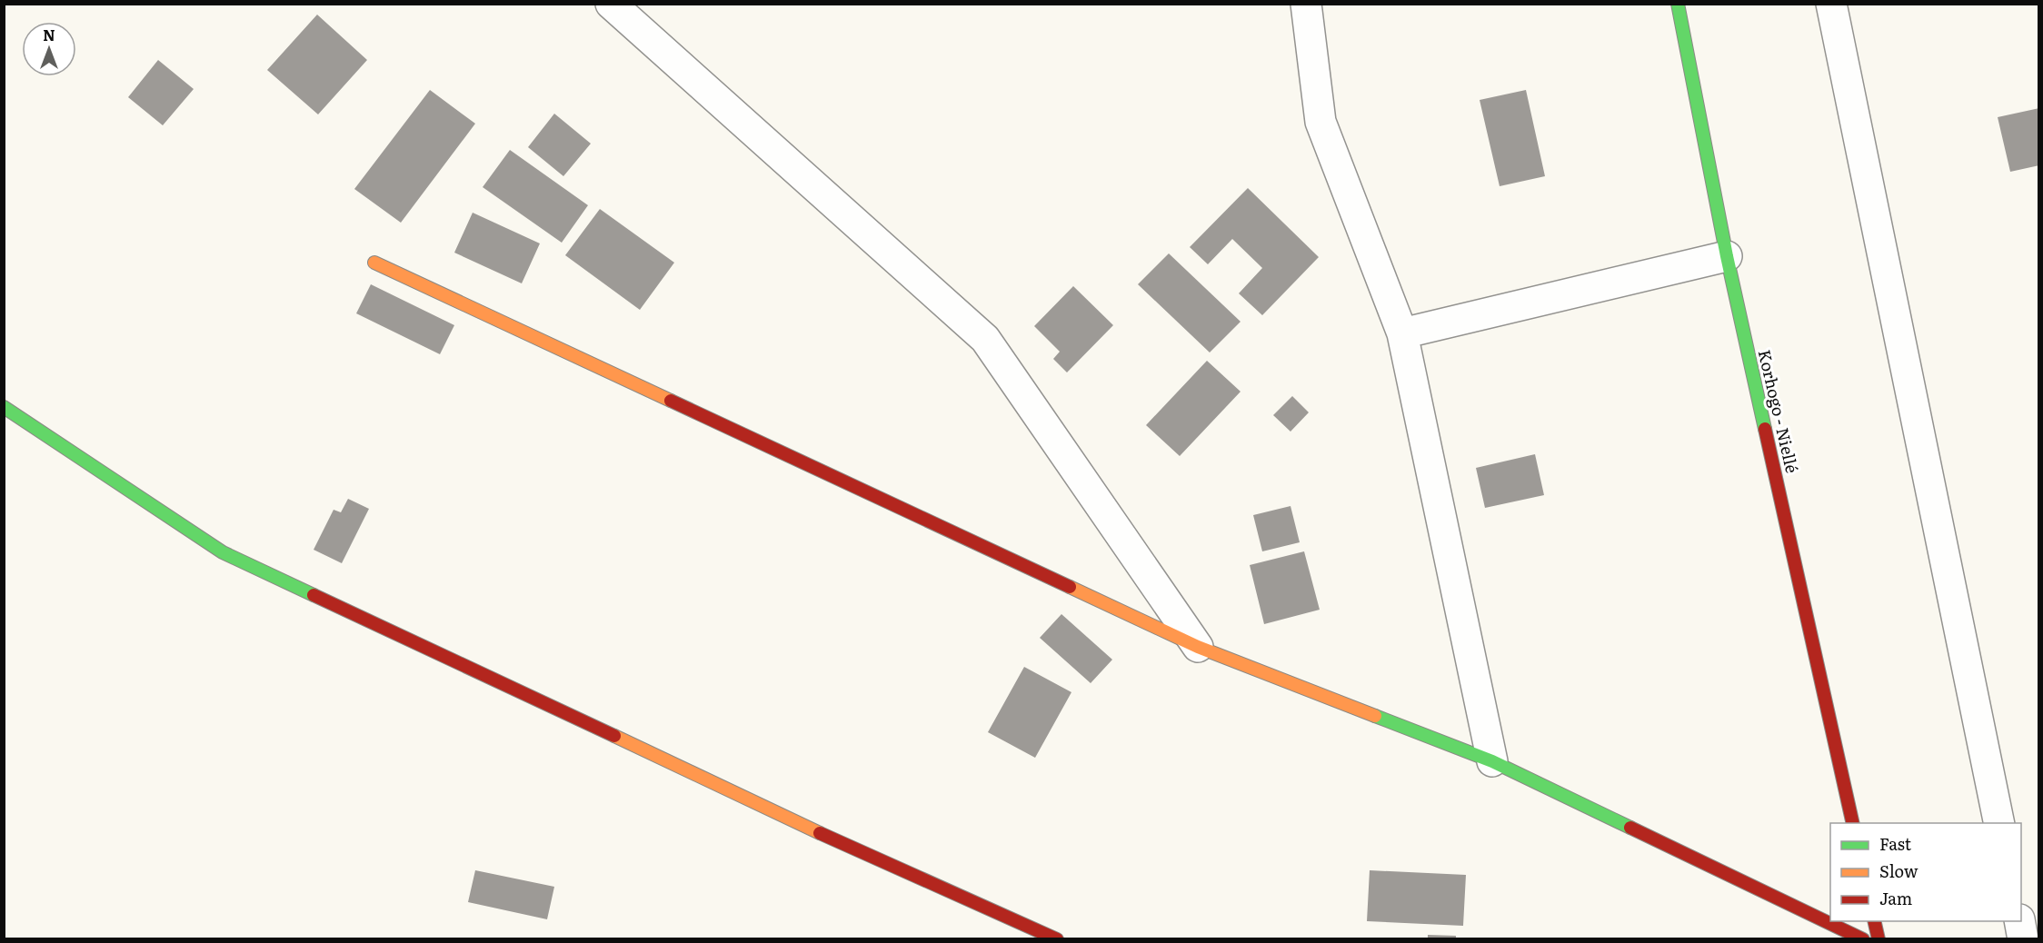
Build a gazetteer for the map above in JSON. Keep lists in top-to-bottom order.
{
  "streets": {
    "street": ["Korhogo - Niellé"]
  },
  "legend": ["Fast", "Slow", "Jam"],
  "north": "top"
}
